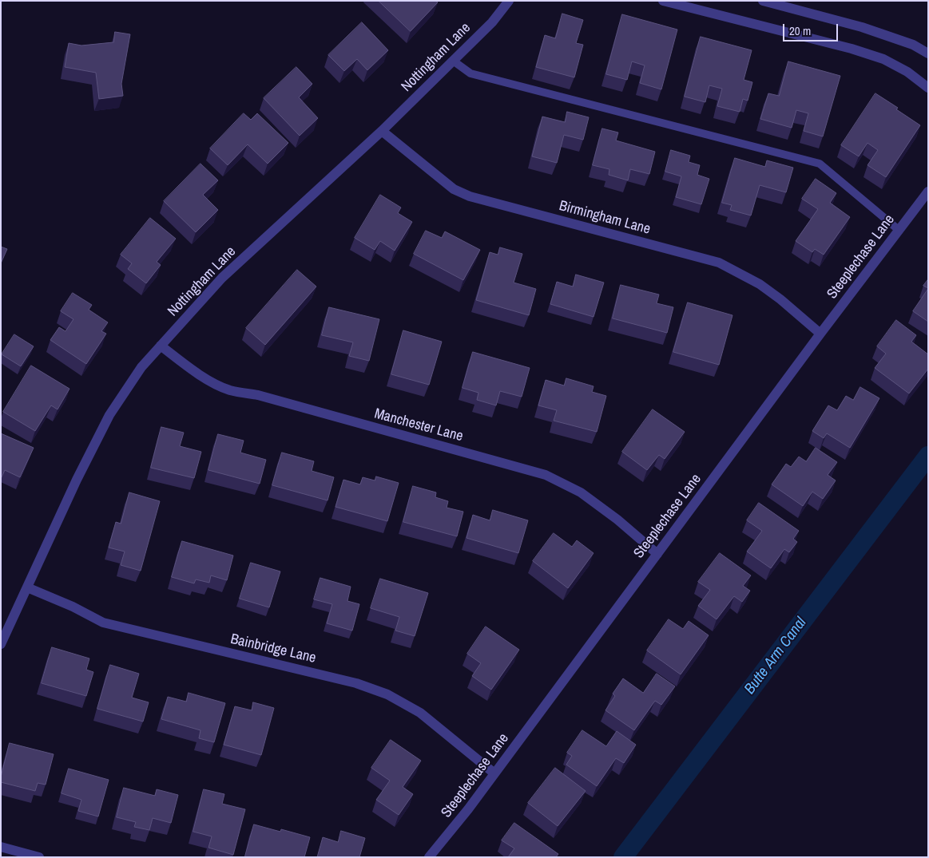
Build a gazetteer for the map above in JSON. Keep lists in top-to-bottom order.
{
  "streets": {
    "street": [
      "Nottingham Lane",
      "Birmingham Lane",
      "Steeplechase Lane",
      "Manchester Lane",
      "Bainbridge Lane"
    ]
  },
  "crossings": [
    ["Nottingham Lane", "Birmingham Lane"],
    ["Nottingham Lane", "Manchester Lane"],
    ["Nottingham Lane", "Bainbridge Lane"],
    ["Birmingham Lane", "Steeplechase Lane"],
    ["Steeplechase Lane", "Manchester Lane"],
    ["Steeplechase Lane", "Bainbridge Lane"]
  ],
  "water": ["Butte Arm Canal"],
  "scale_bar": "20 m"
}
